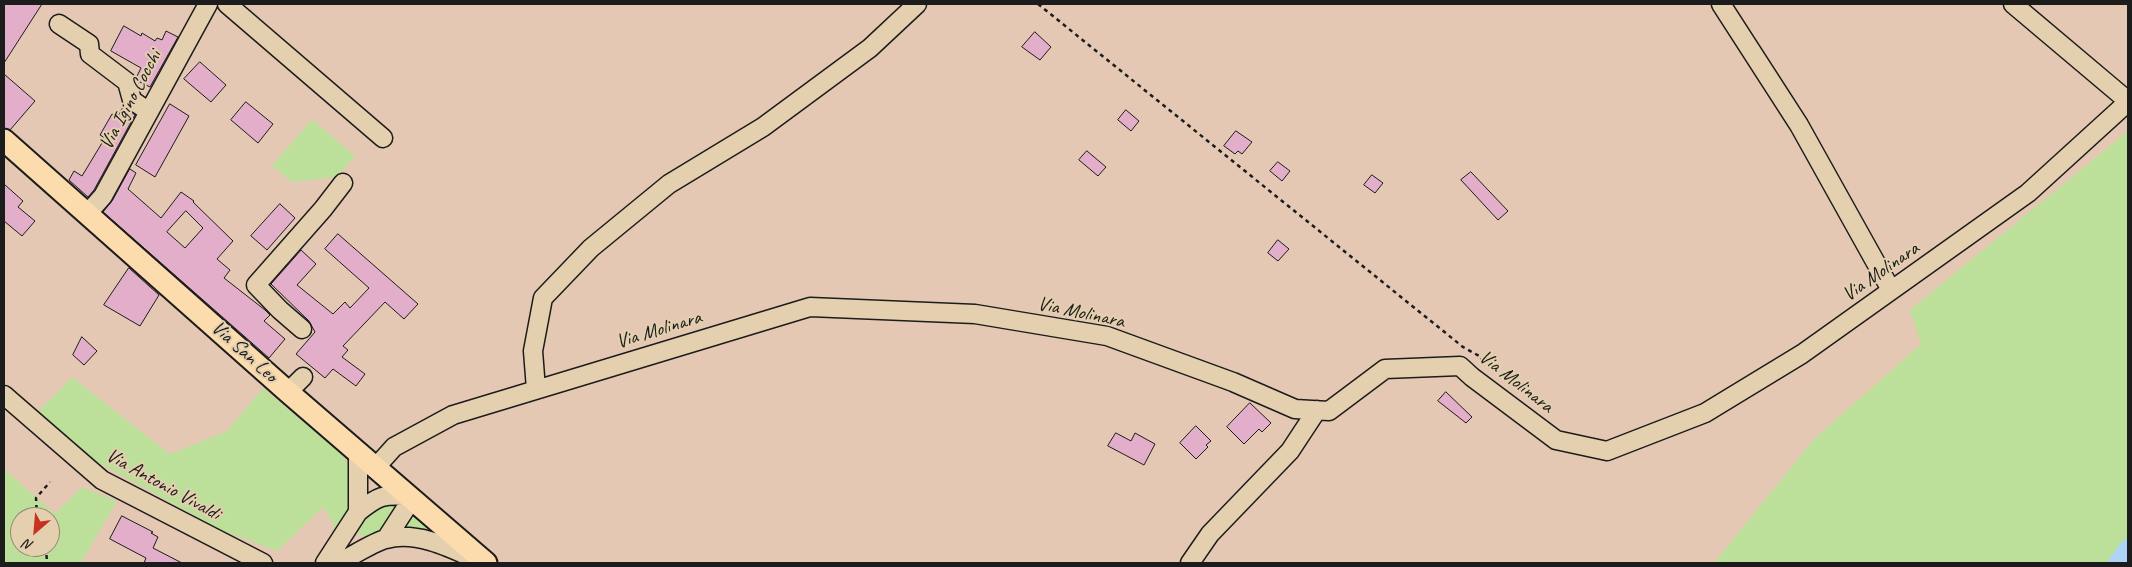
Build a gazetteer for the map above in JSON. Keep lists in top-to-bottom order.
{
  "streets": {
    "main road": ["Via San Leo"],
    "street": ["Via Igino Cocchi", "Via Molinara", "Via Antonio Vivaldi"]
  },
  "crossings": [
    ["Via Igino Cocchi", "Via San Leo"],
    ["Via Molinara", "Via San Leo"]
  ],
  "north": "bottom left"
}
